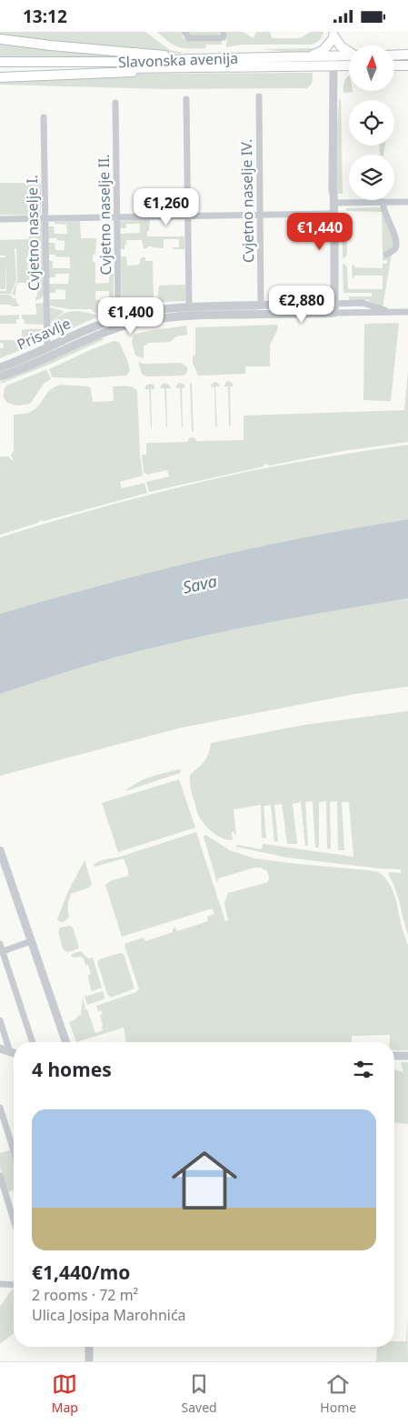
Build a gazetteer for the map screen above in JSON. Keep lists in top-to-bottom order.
{
  "streets": {
    "main road": ["Slavonska avenija"],
    "street": [
      "Cvjetno naselje IV.",
      "Cvjetno naselje II.",
      "Cvjetno naselje I.",
      "Prisavlje"
    ]
  },
  "crossings": [
    ["Cvjetno naselje IV.", "Prisavlje"],
    ["Cvjetno naselje II.", "Prisavlje"],
    ["Cvjetno naselje I.", "Prisavlje"]
  ],
  "water": ["Sava"],
  "north": "top",
  "page": {
    "status": "13:12",
    "price": [
      "€1,260",
      "€1,440",
      "€2,880",
      "€1,400"
    ],
    "heading": "4 homes",
    "list": [
      {
        "name": "€1,440/mo",
        "note": "2 rooms · 72 m² · Ulica Josipa Marohnića"
      }
    ],
    "tabs": ["Map", "Saved", "Home"]
  }
}
